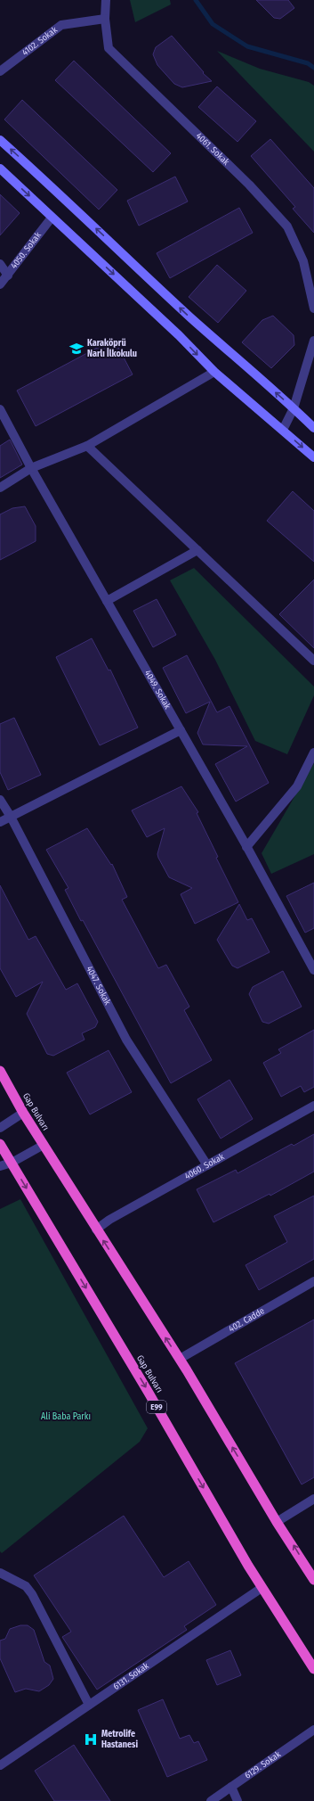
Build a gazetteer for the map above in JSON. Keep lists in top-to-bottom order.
{
  "streets": {
    "highway": ["Gap Bulvarı", "E99"],
    "street": [
      "4102. Sokak",
      "4061. Sokak",
      "4050. Sokak",
      "4049. Sokak",
      "4047. Sokak",
      "4060. Sokak",
      "402. Cadde",
      "6131. Sokak",
      "6129. Sokak"
    ]
  },
  "crossings": [
    ["4102. Sokak", "4061. Sokak"],
    ["4047. Sokak", "4060. Sokak"],
    ["Gap Bulvarı", "4060. Sokak"],
    ["Gap Bulvarı", "402. Cadde"],
    ["Gap Bulvarı", "6131. Sokak"]
  ],
  "parks": ["Ali Baba Parkı"],
  "places": {
    "school or university": ["Karaköprü Narlı İlkokulu"],
    "hospital": ["Metrolife Hastanesi"]
  }
}
